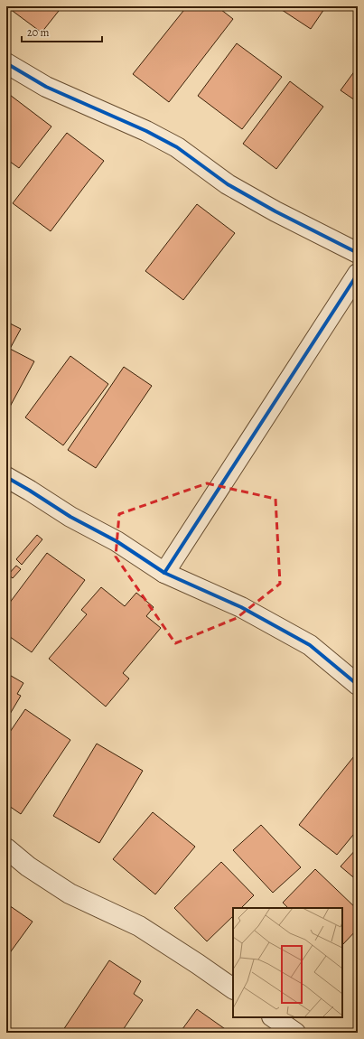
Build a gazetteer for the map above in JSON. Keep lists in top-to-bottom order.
{
  "scale_bar": "20 m"
}
